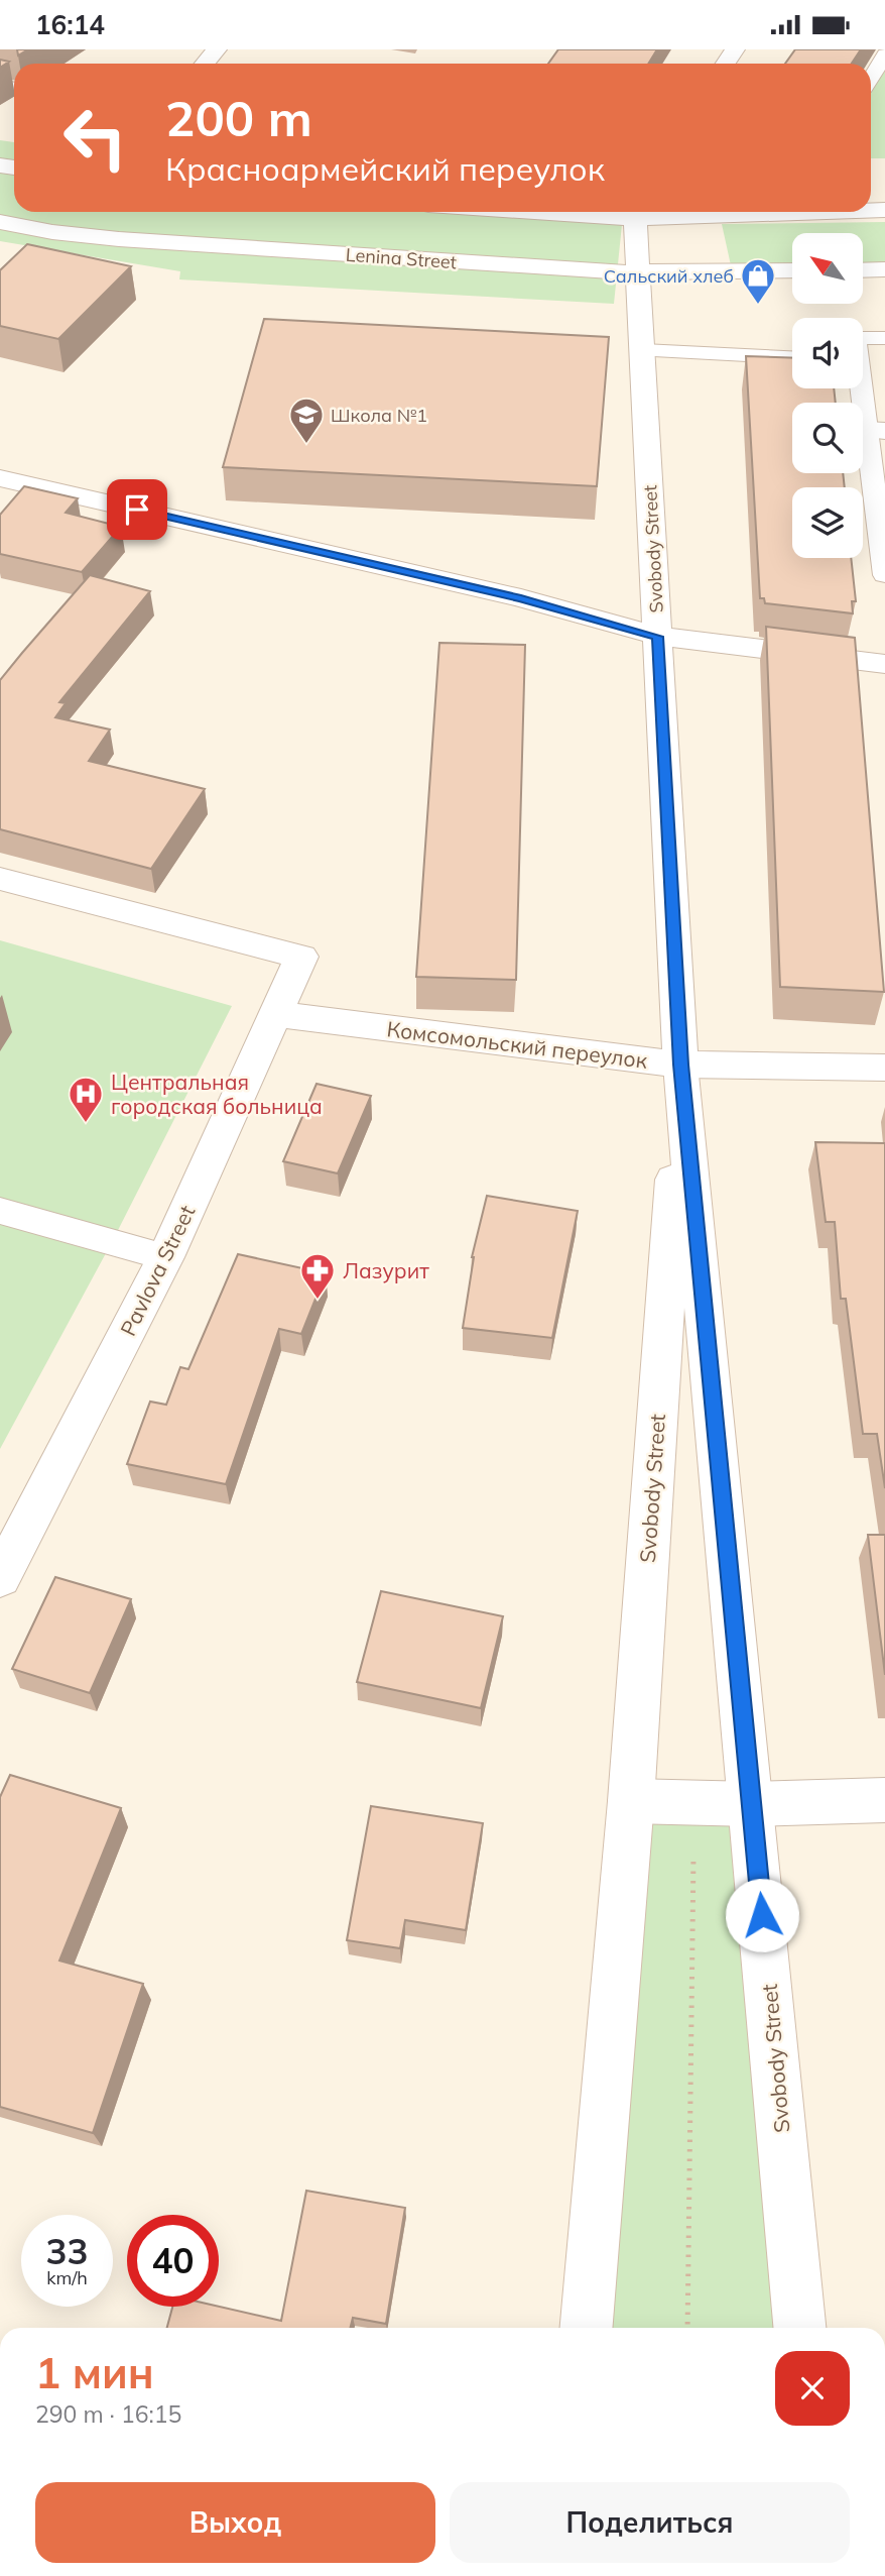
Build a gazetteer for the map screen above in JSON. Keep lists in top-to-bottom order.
{
  "streets": {
    "street": [
      "Lenina Street",
      "Svobody Street",
      "Комсомольский переулок",
      "Pavlova Street"
    ]
  },
  "crossings": [
    ["Lenina Street", "Svobody Street"],
    ["Svobody Street", "Комсомольский переулок"],
    ["Комсомольский переулок", "Pavlova Street"]
  ],
  "places": {
    "shop": ["Сальский хлеб"],
    "school or university": ["Школа №1"],
    "hospital": ["Центральная городская больница"],
    "pharmacy": ["Лазурит"]
  },
  "north": "top left",
  "page": {
    "status": "16:14",
    "turn": ["200 m", "Красноармейский переулок"],
    "speed": "33 km/h",
    "limit": "40",
    "heading": ["1 мин", "290 m · 16:15"],
    "buttons": ["Выход", "Поделиться"]
  }
}
